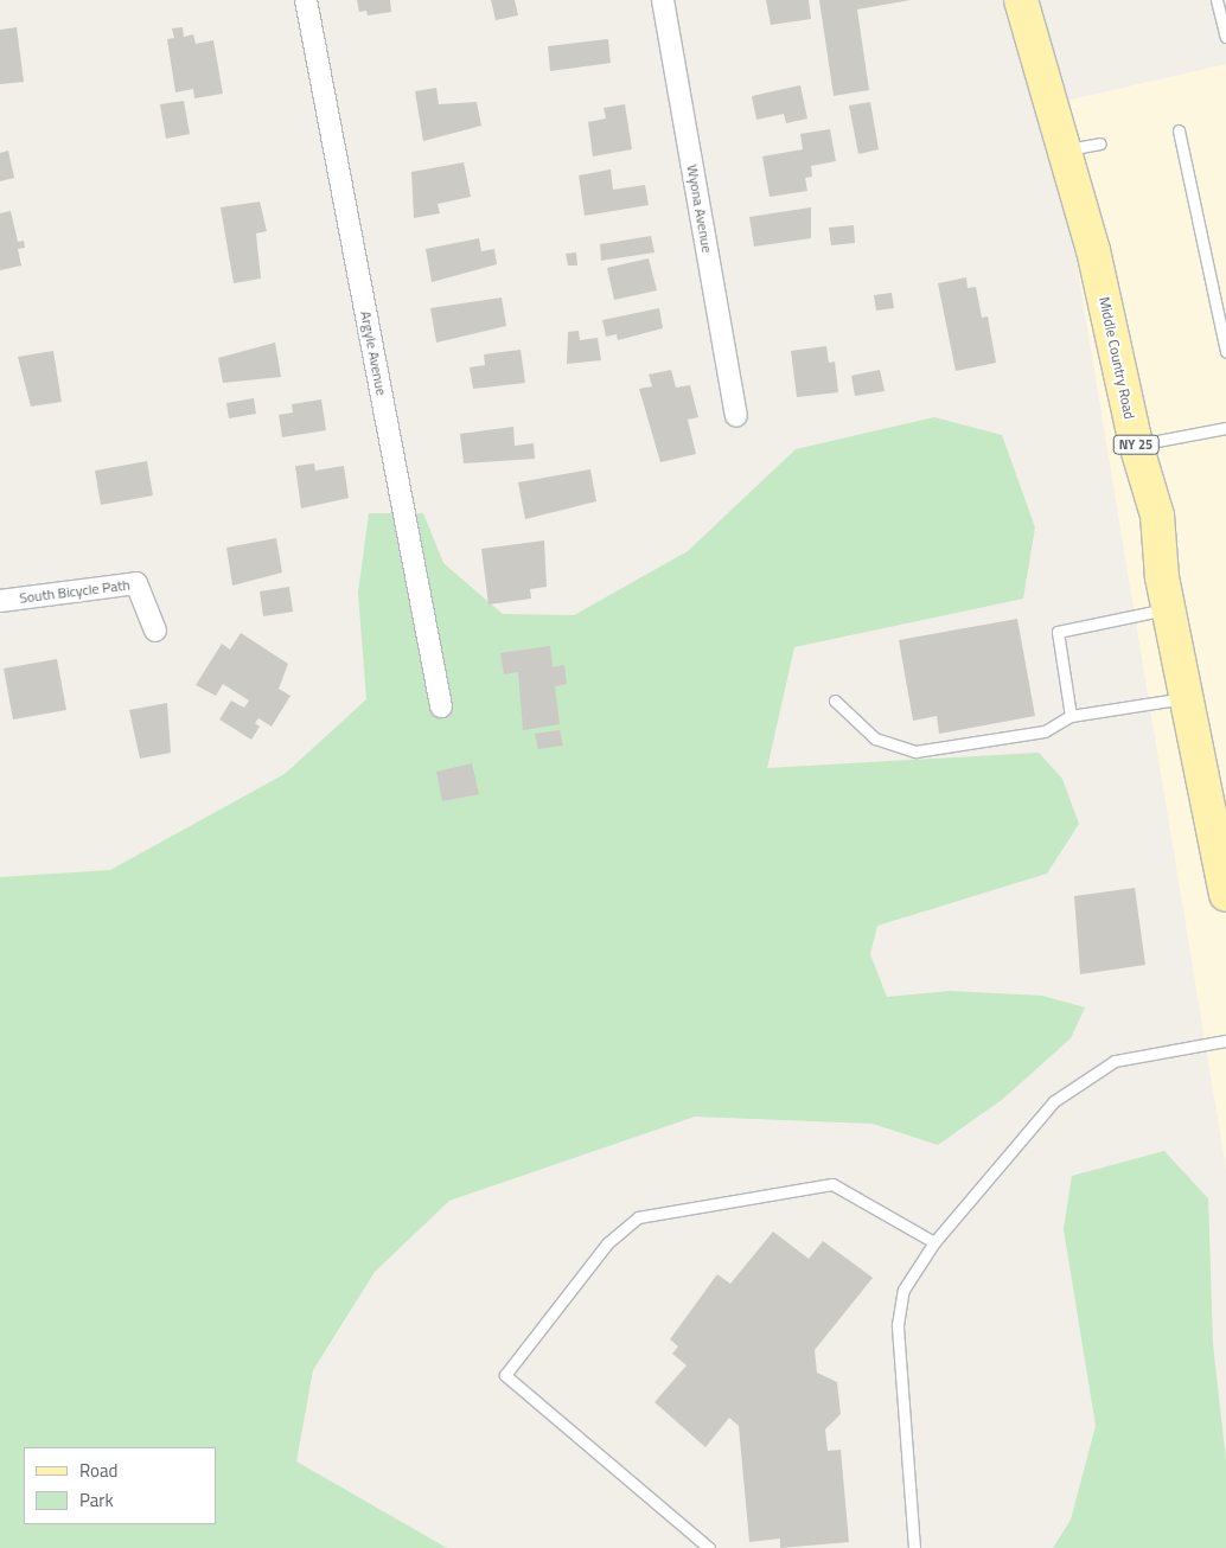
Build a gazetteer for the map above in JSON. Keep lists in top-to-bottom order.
{
  "streets": {
    "main road": ["Middle Country Road", "NY 25"],
    "street": ["Wyona Avenue", "Argyle Avenue", "South Bicycle Path"]
  },
  "legend": ["Road", "Park"]
}
